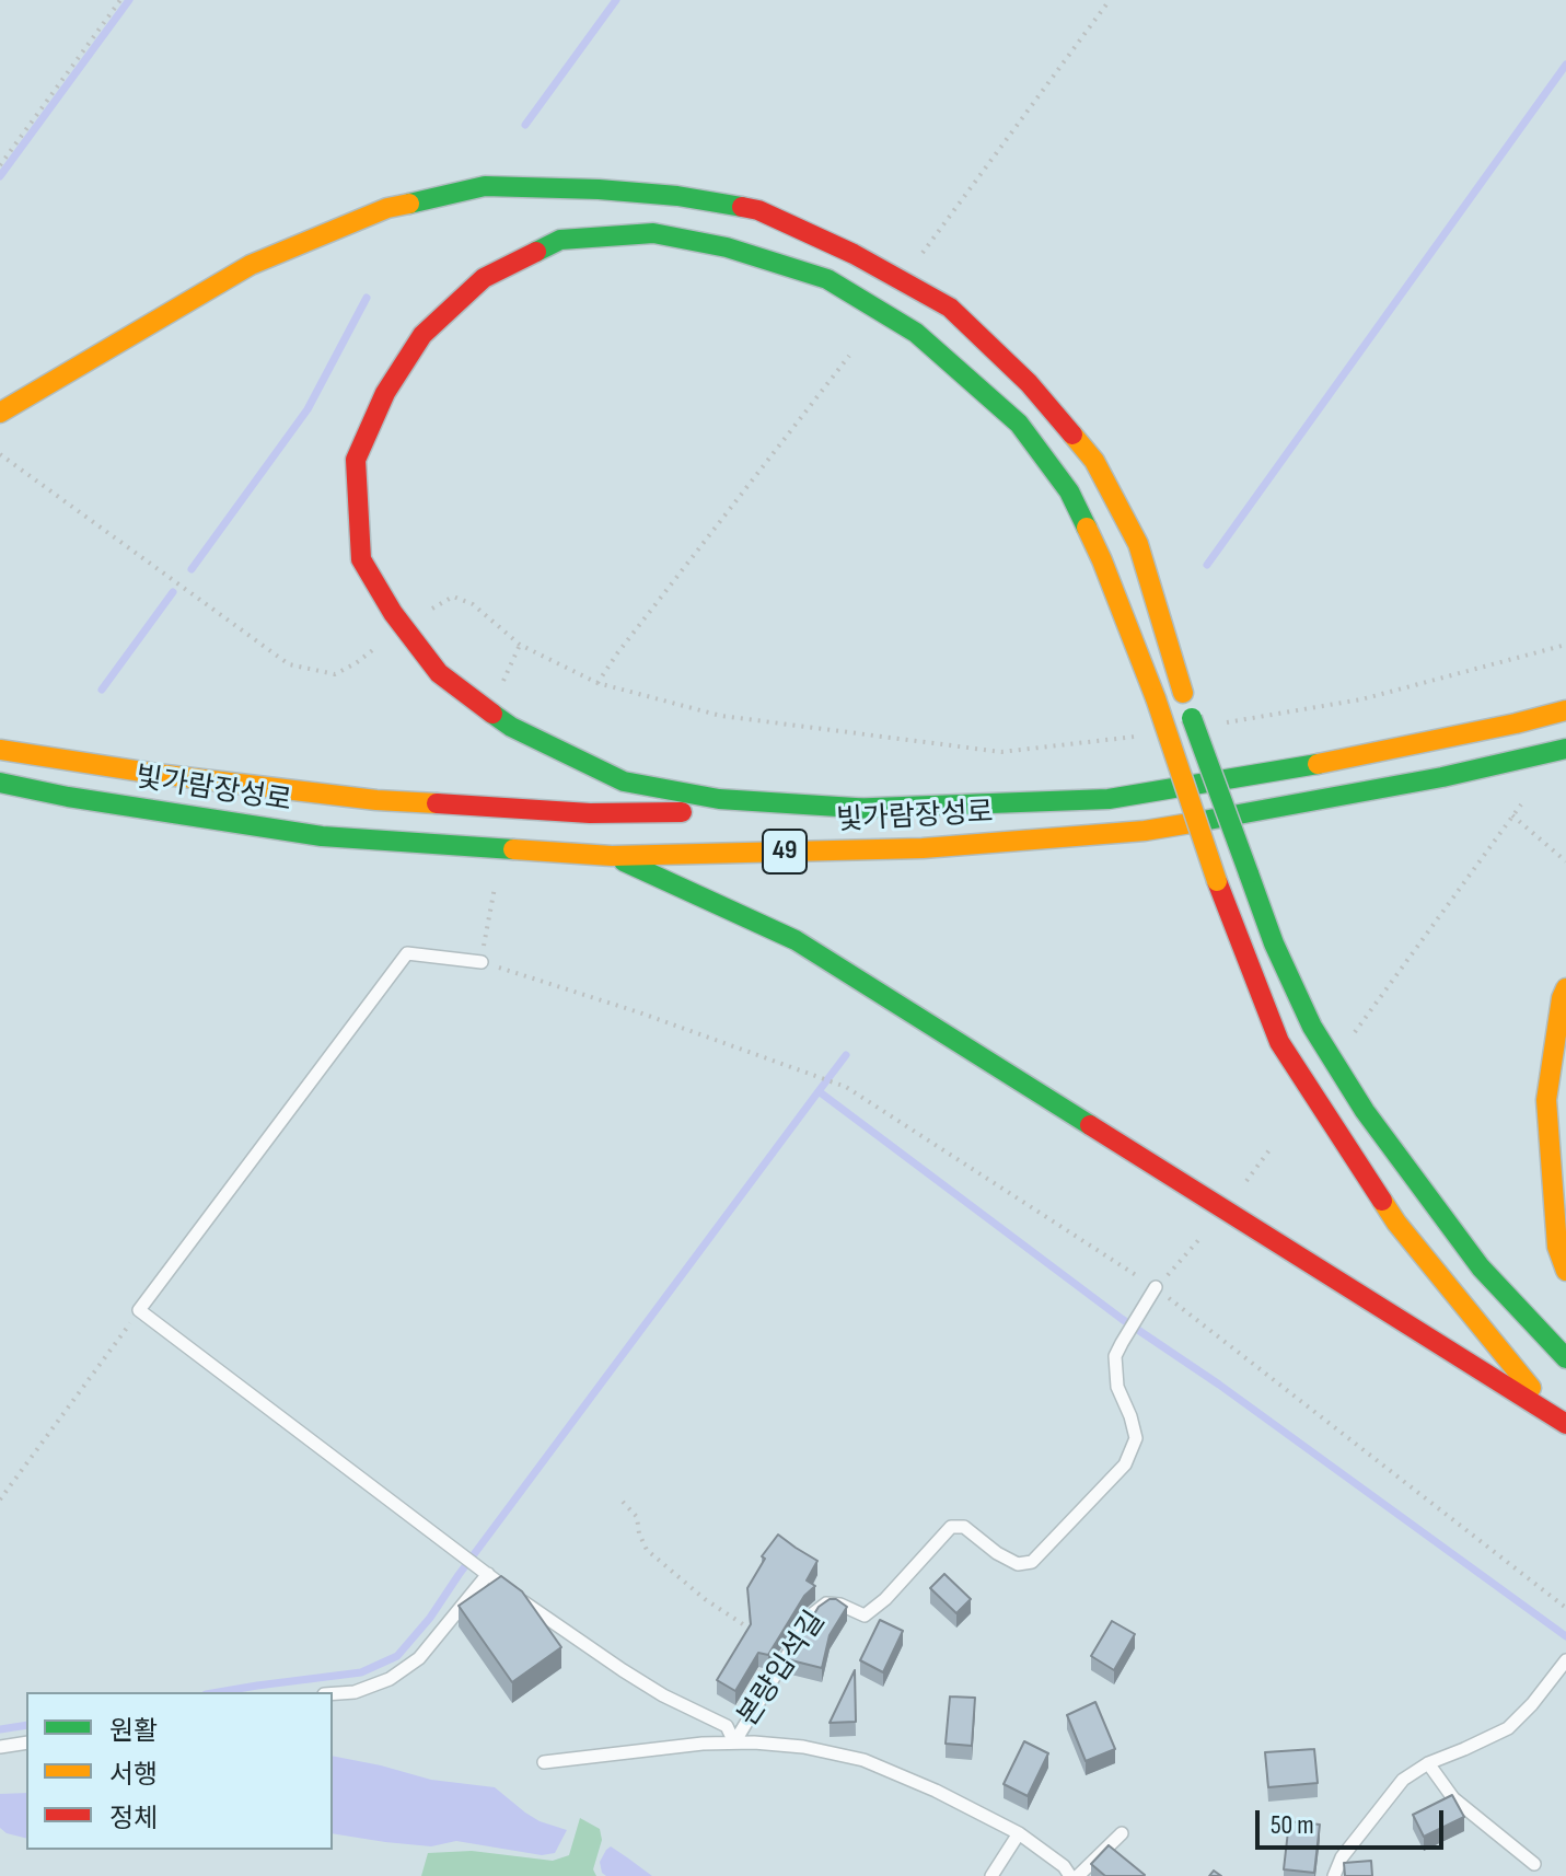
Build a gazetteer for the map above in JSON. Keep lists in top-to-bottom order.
{
  "streets": {
    "highway": ["빛가람장성로", "49"],
    "lane": ["본량입석길"]
  },
  "legend": ["원활", "서행", "정체"],
  "scale_bar": "50 m"
}
